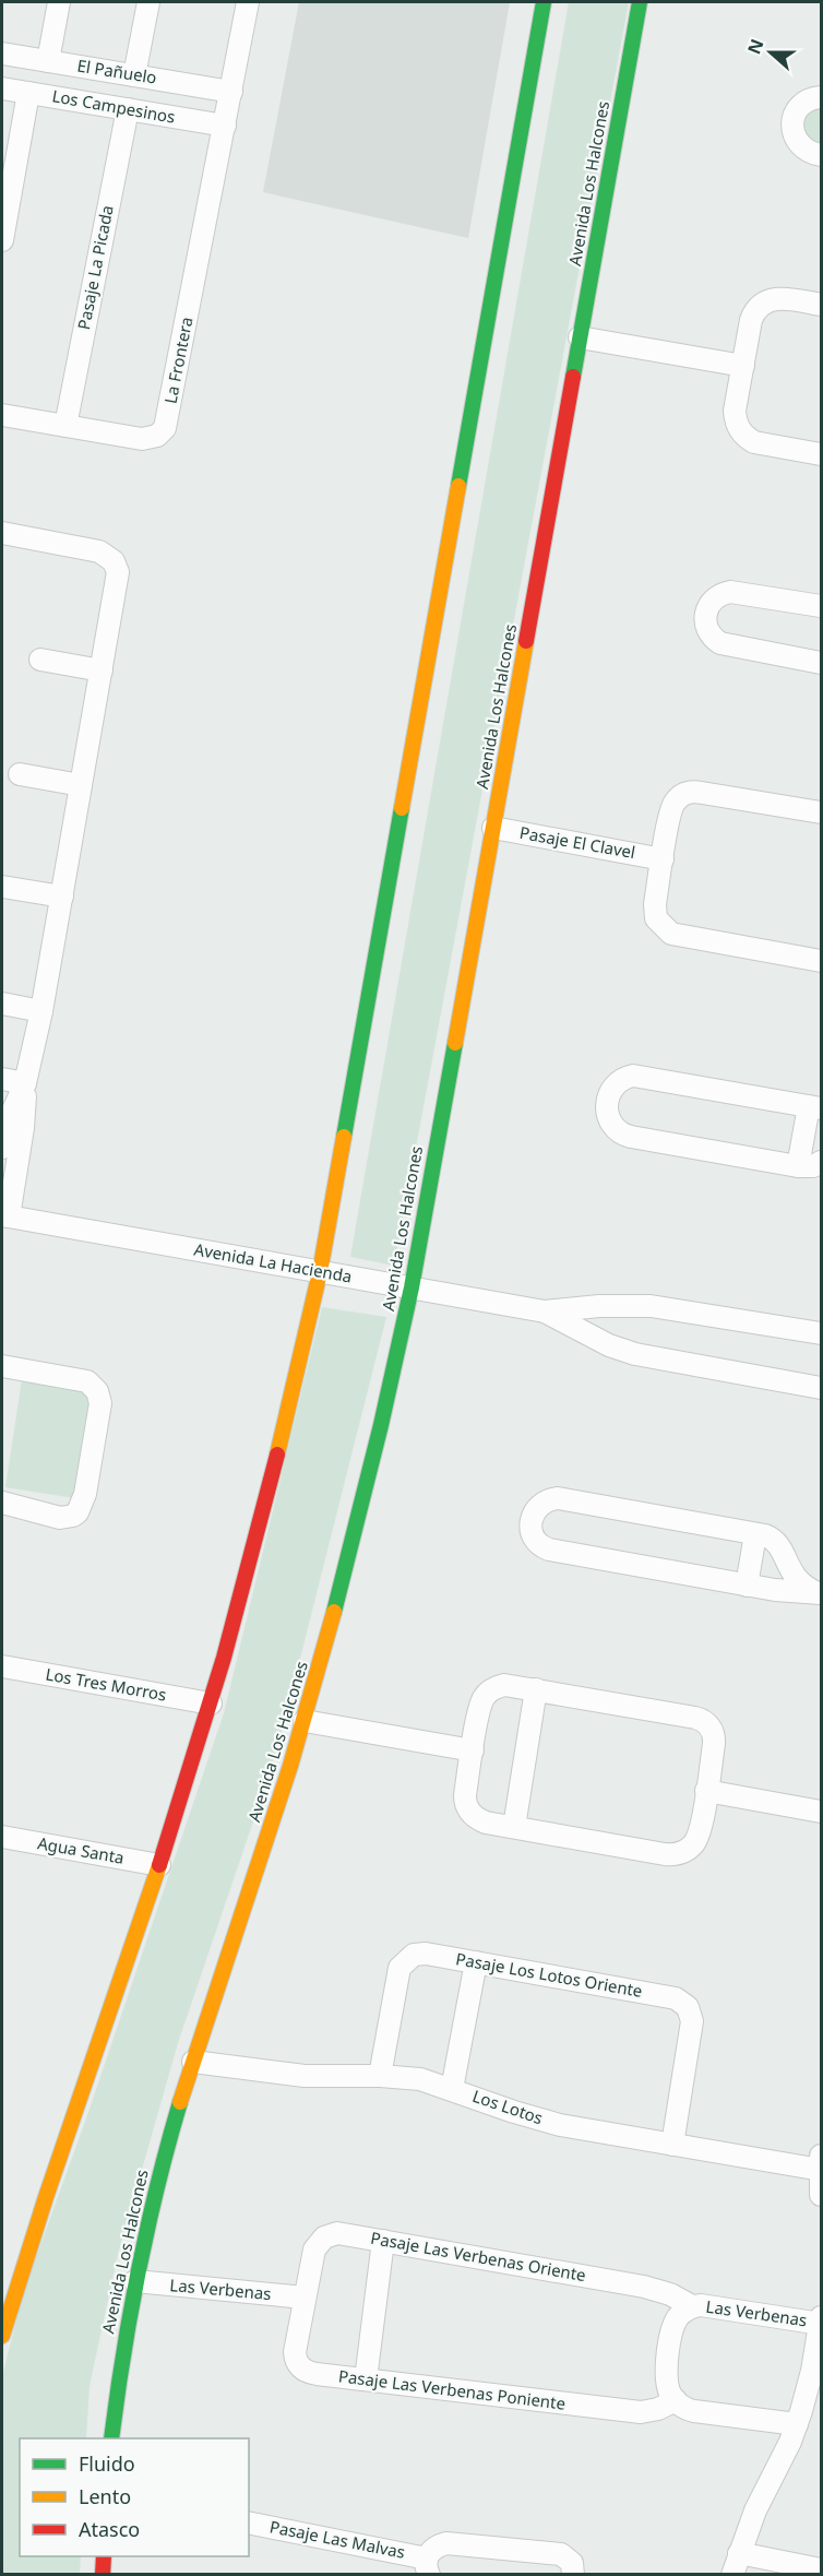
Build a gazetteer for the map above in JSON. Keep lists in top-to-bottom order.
{
  "streets": {
    "street": [
      "El Pañuelo",
      "Los Campesinos",
      "Avenida Los Halcones",
      "Pasaje La Picada",
      "La Frontera",
      "Pasaje El Clavel",
      "Avenida La Hacienda",
      "Los Tres Morros",
      "Agua Santa",
      "Pasaje Los Lotos Oriente",
      "Los Lotos",
      "Pasaje Las Verbenas Oriente",
      "Las Verbenas",
      "Pasaje Las Verbenas Poniente",
      "Pasaje Las Malvas"
    ]
  },
  "crossings": [
    ["El Pañuelo", "La Frontera"],
    ["Los Campesinos", "Pasaje La Picada"],
    ["Los Campesinos", "La Frontera"],
    ["Avenida Los Halcones", "Pasaje El Clavel"],
    ["Avenida Los Halcones", "Avenida La Hacienda"],
    ["Avenida Los Halcones", "Los Lotos"],
    ["Avenida Los Halcones", "Las Verbenas"],
    ["Pasaje La Picada", "La Frontera"],
    ["Pasaje Los Lotos Oriente", "Los Lotos"],
    ["Pasaje Las Verbenas Oriente", "Las Verbenas"],
    ["Pasaje Las Verbenas Oriente", "Pasaje Las Verbenas Poniente"],
    ["Las Verbenas", "Pasaje Las Verbenas Poniente"]
  ],
  "legend": ["Fluido", "Lento", "Atasco"],
  "north": "left"
}
